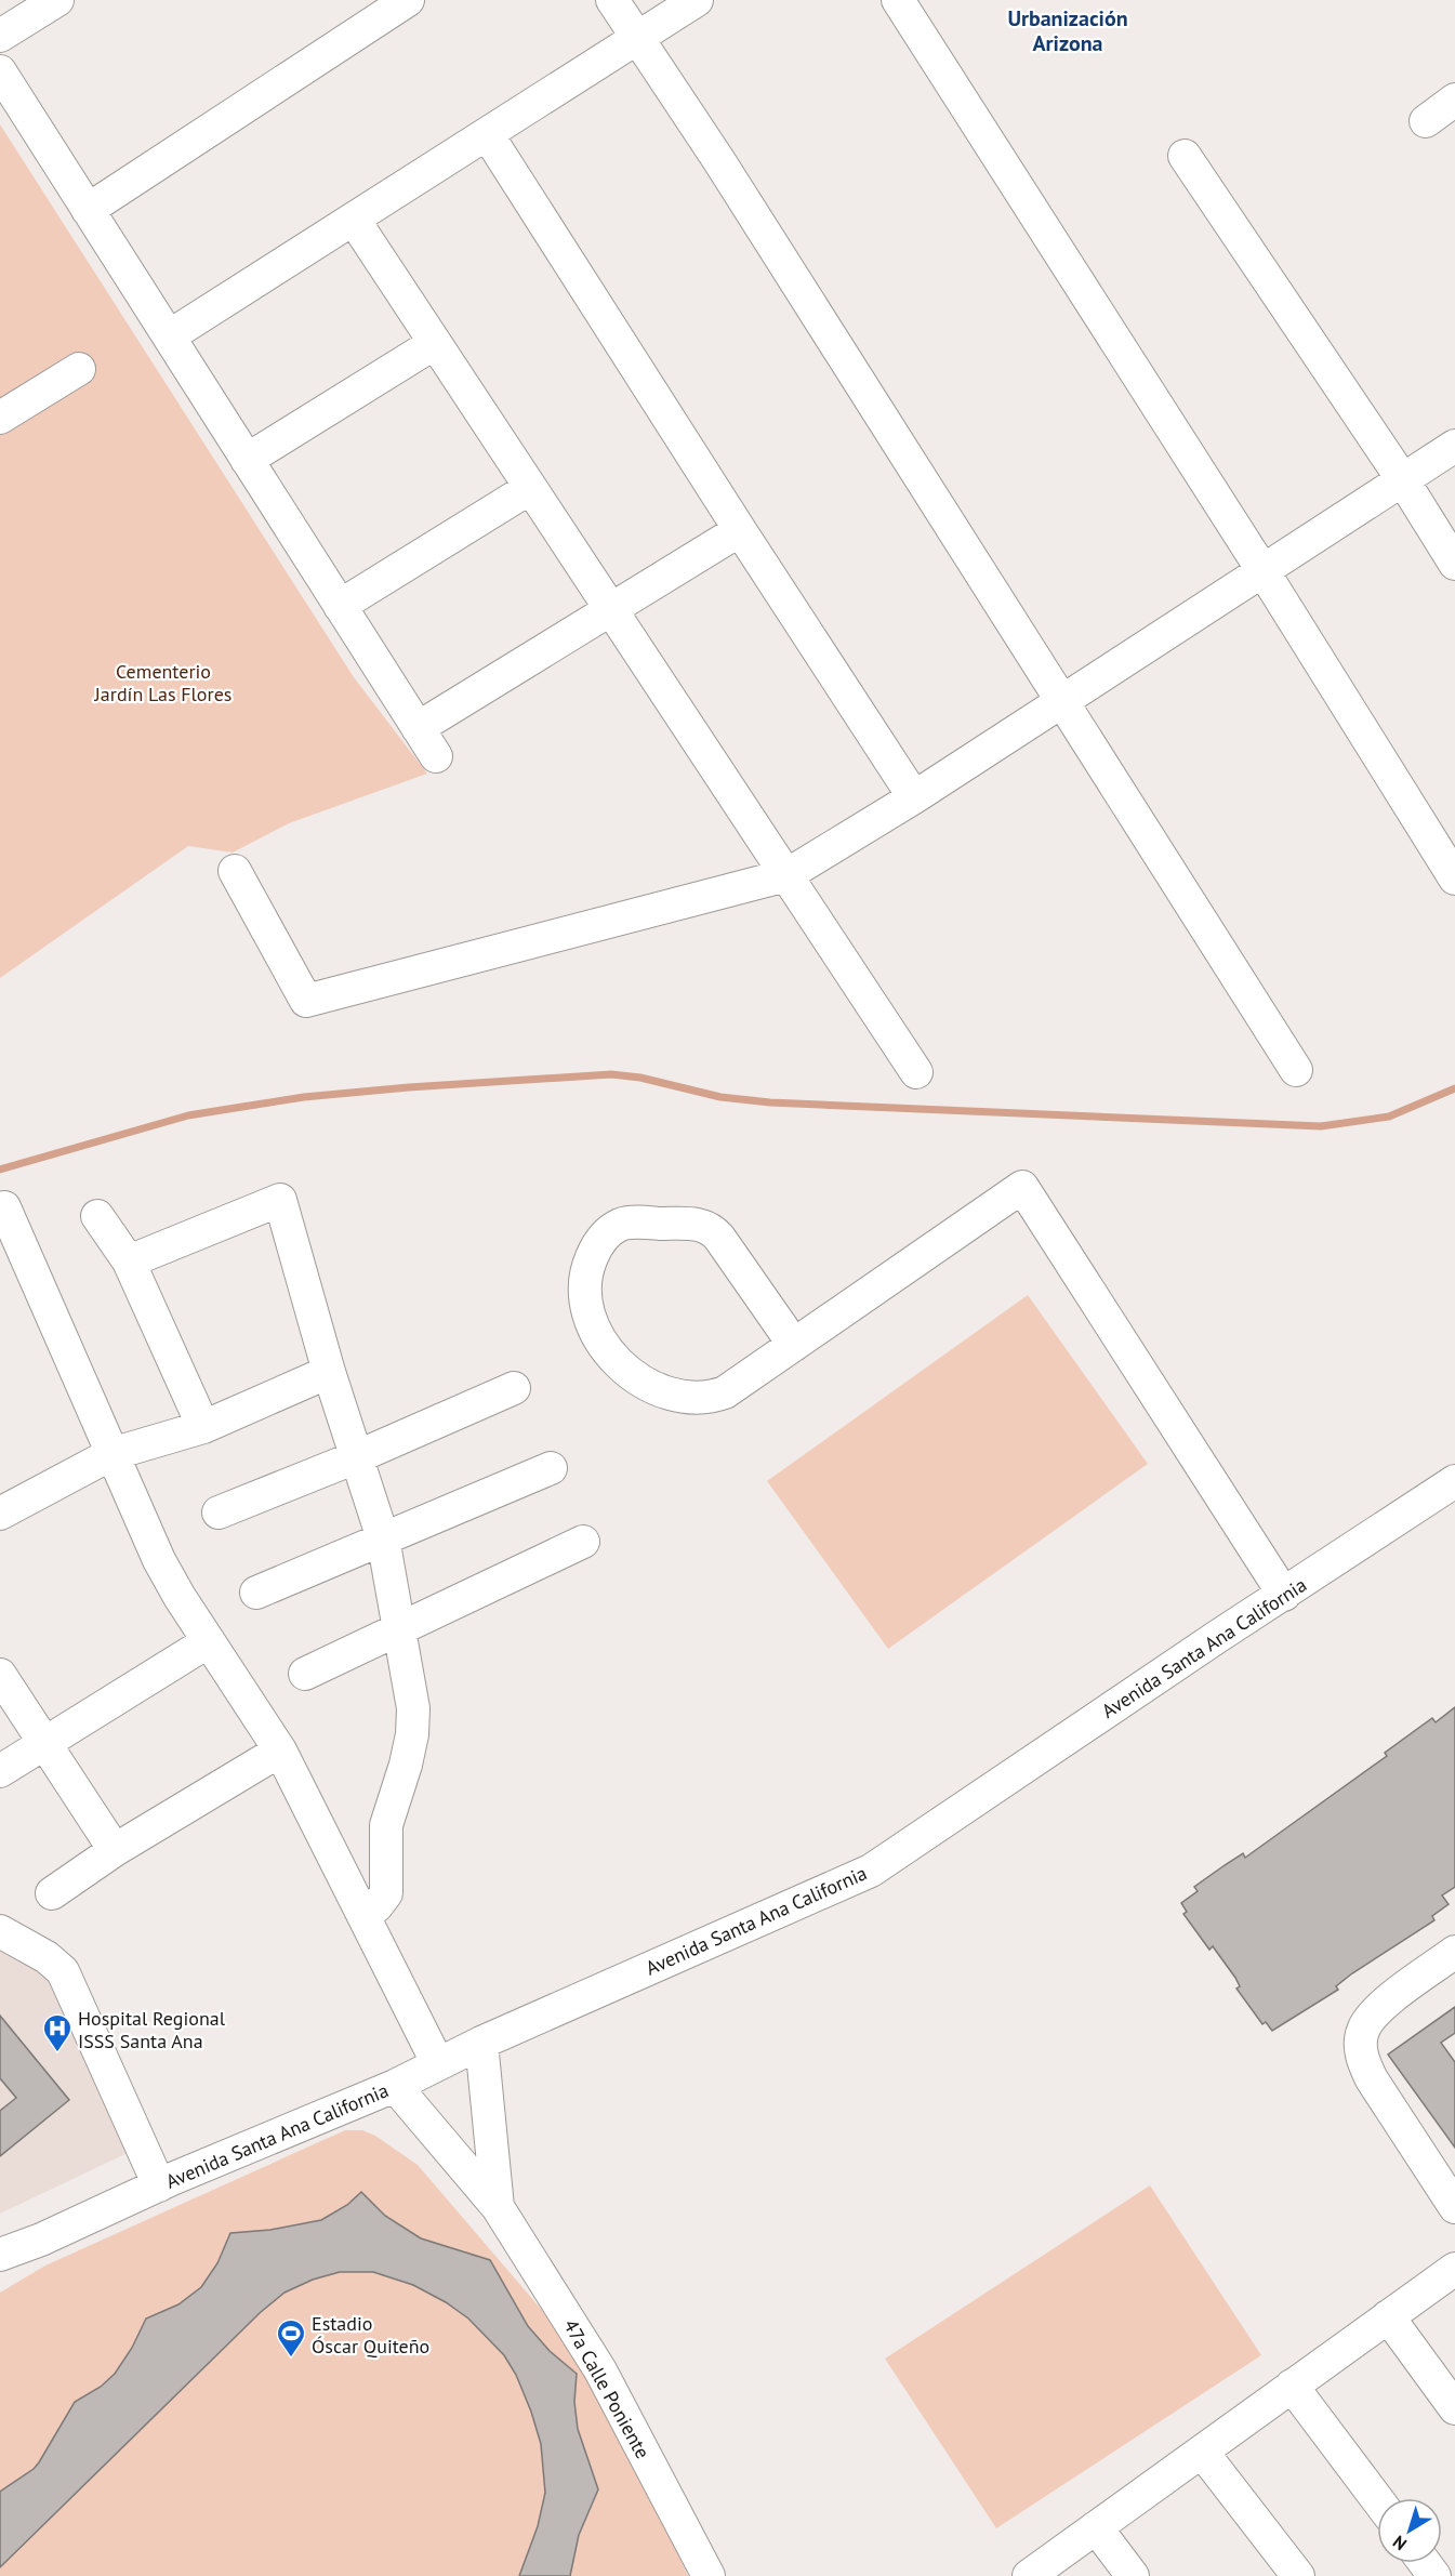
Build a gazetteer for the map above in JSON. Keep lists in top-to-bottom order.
{
  "streets": {
    "street": ["Avenida Santa Ana California", "47a Calle Poniente"]
  },
  "crossings": [
    ["Avenida Santa Ana California", "47a Calle Poniente"]
  ],
  "districts": ["Urbanización Arizona"],
  "parks": ["Cementerio Jardín Las Flores"],
  "places": {
    "hospital": ["Hospital Regional ISSS Santa Ana"],
    "sports": ["Estadio Óscar Quiteño"]
  },
  "north": "bottom left"
}
